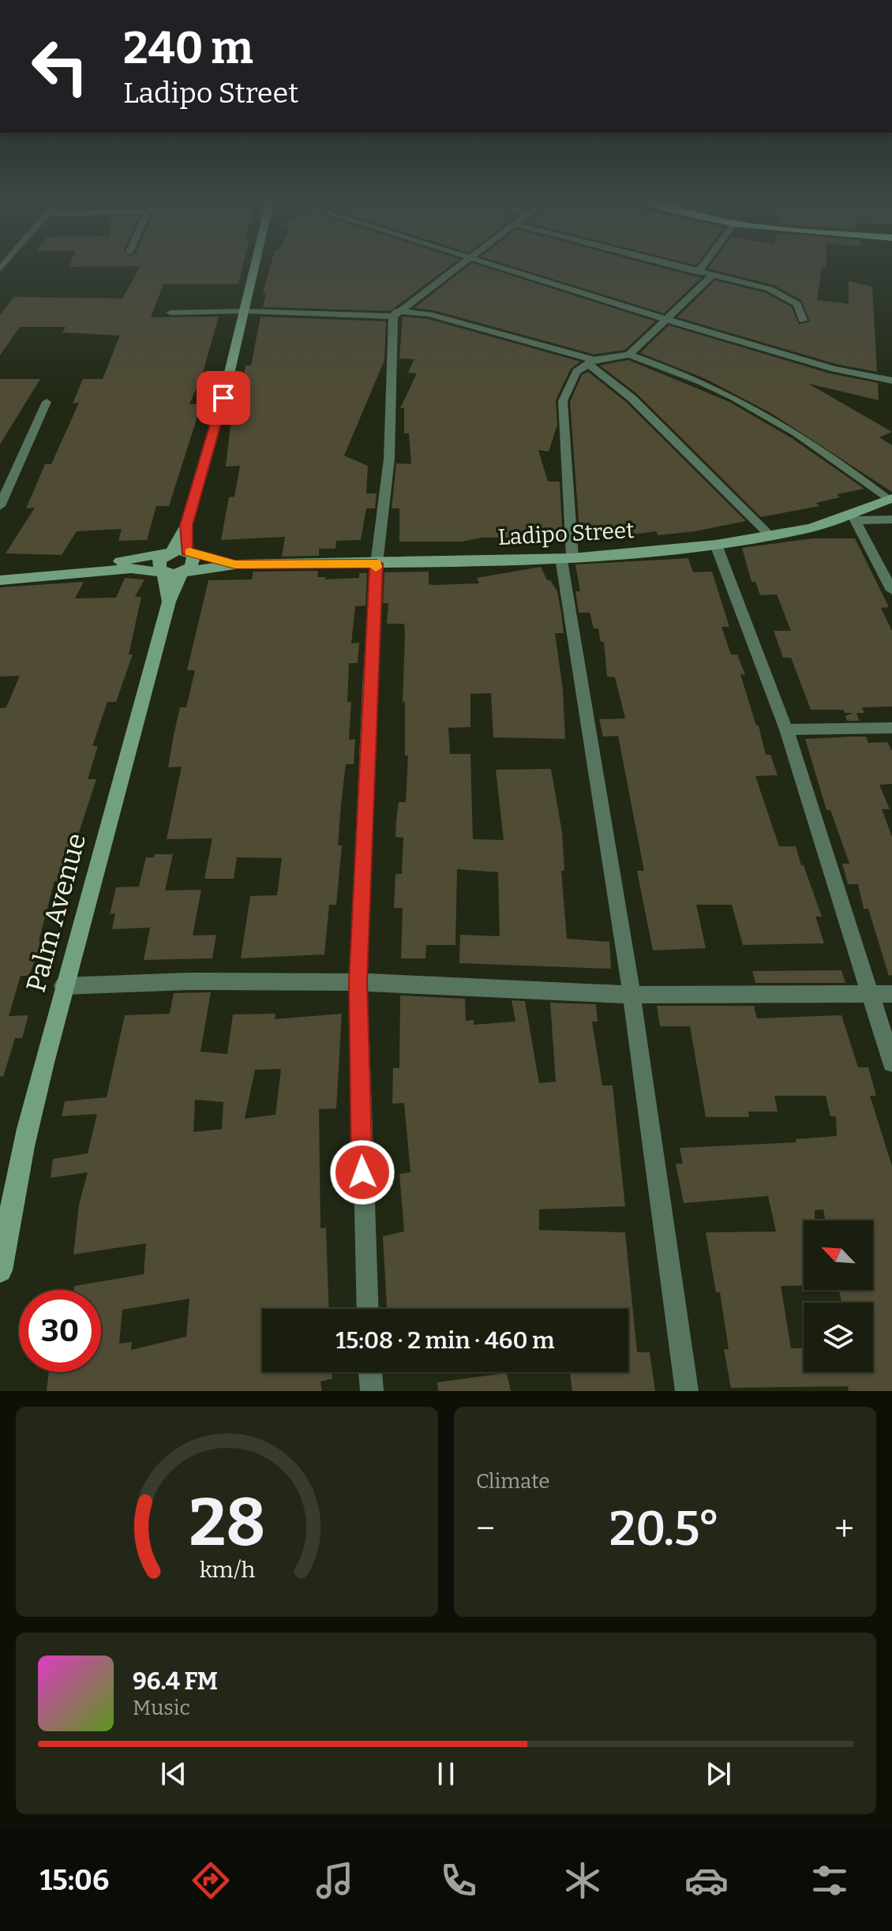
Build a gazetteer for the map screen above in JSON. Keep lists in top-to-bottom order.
{
  "streets": {
    "street": ["Ladipo Street", "Palm Avenue"]
  },
  "crossings": [
    ["Ladipo Street", "Palm Avenue"]
  ],
  "north": "top left",
  "page": {
    "turn": ["240 m", "Ladipo Street"],
    "limit": "30",
    "trip": "15:08 · 2 min · 460 m",
    "tile": "Climate",
    "heat": ["−", "20.5°", "+"],
    "song": ["96.4 FM", "Music"],
    "tabs": "15:06",
    "gauge": ["28", "km/h"]
  }
}
